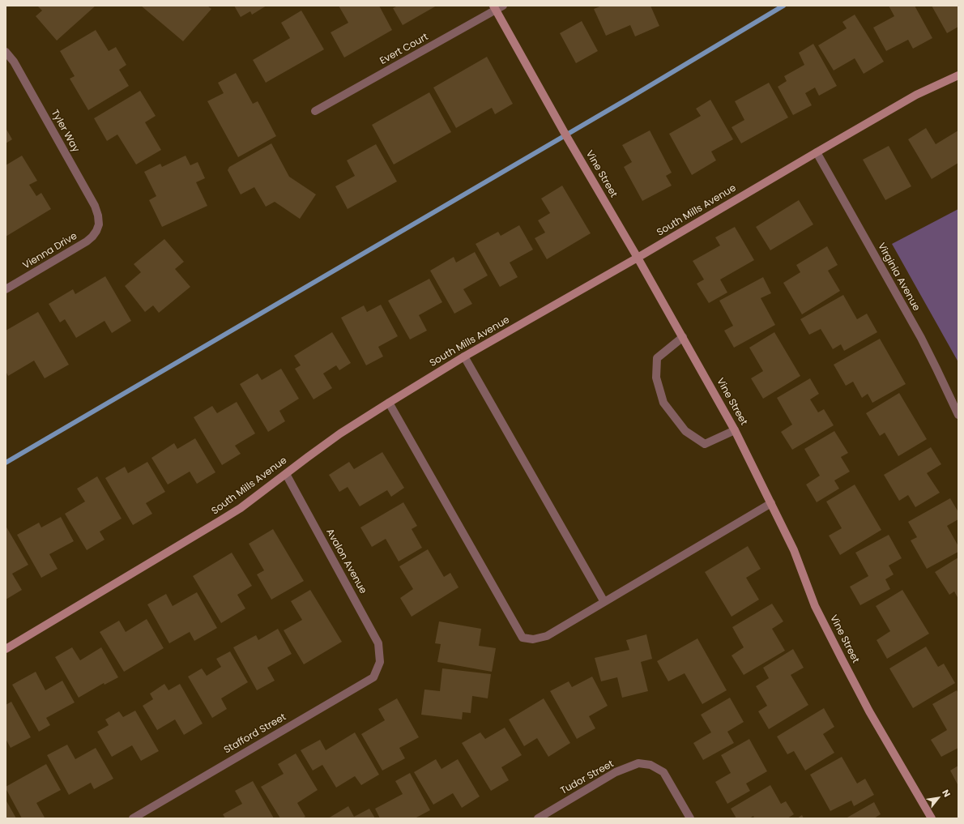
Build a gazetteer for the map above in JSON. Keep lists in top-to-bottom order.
{
  "streets": {
    "street": [
      "Evert Court",
      "Tyler Way",
      "Vine Street",
      "South Mills Avenue",
      "Vienna Drive",
      "Virginia Avenue",
      "Avalon Avenue",
      "Stafford Street",
      "Tudor Street"
    ]
  },
  "crossings": [
    ["Evert Court", "Vine Street"],
    ["Tyler Way", "Vienna Drive"],
    ["Vine Street", "South Mills Avenue"],
    ["South Mills Avenue", "Virginia Avenue"],
    ["South Mills Avenue", "Avalon Avenue"],
    ["Avalon Avenue", "Stafford Street"]
  ],
  "north": "top right"
}
